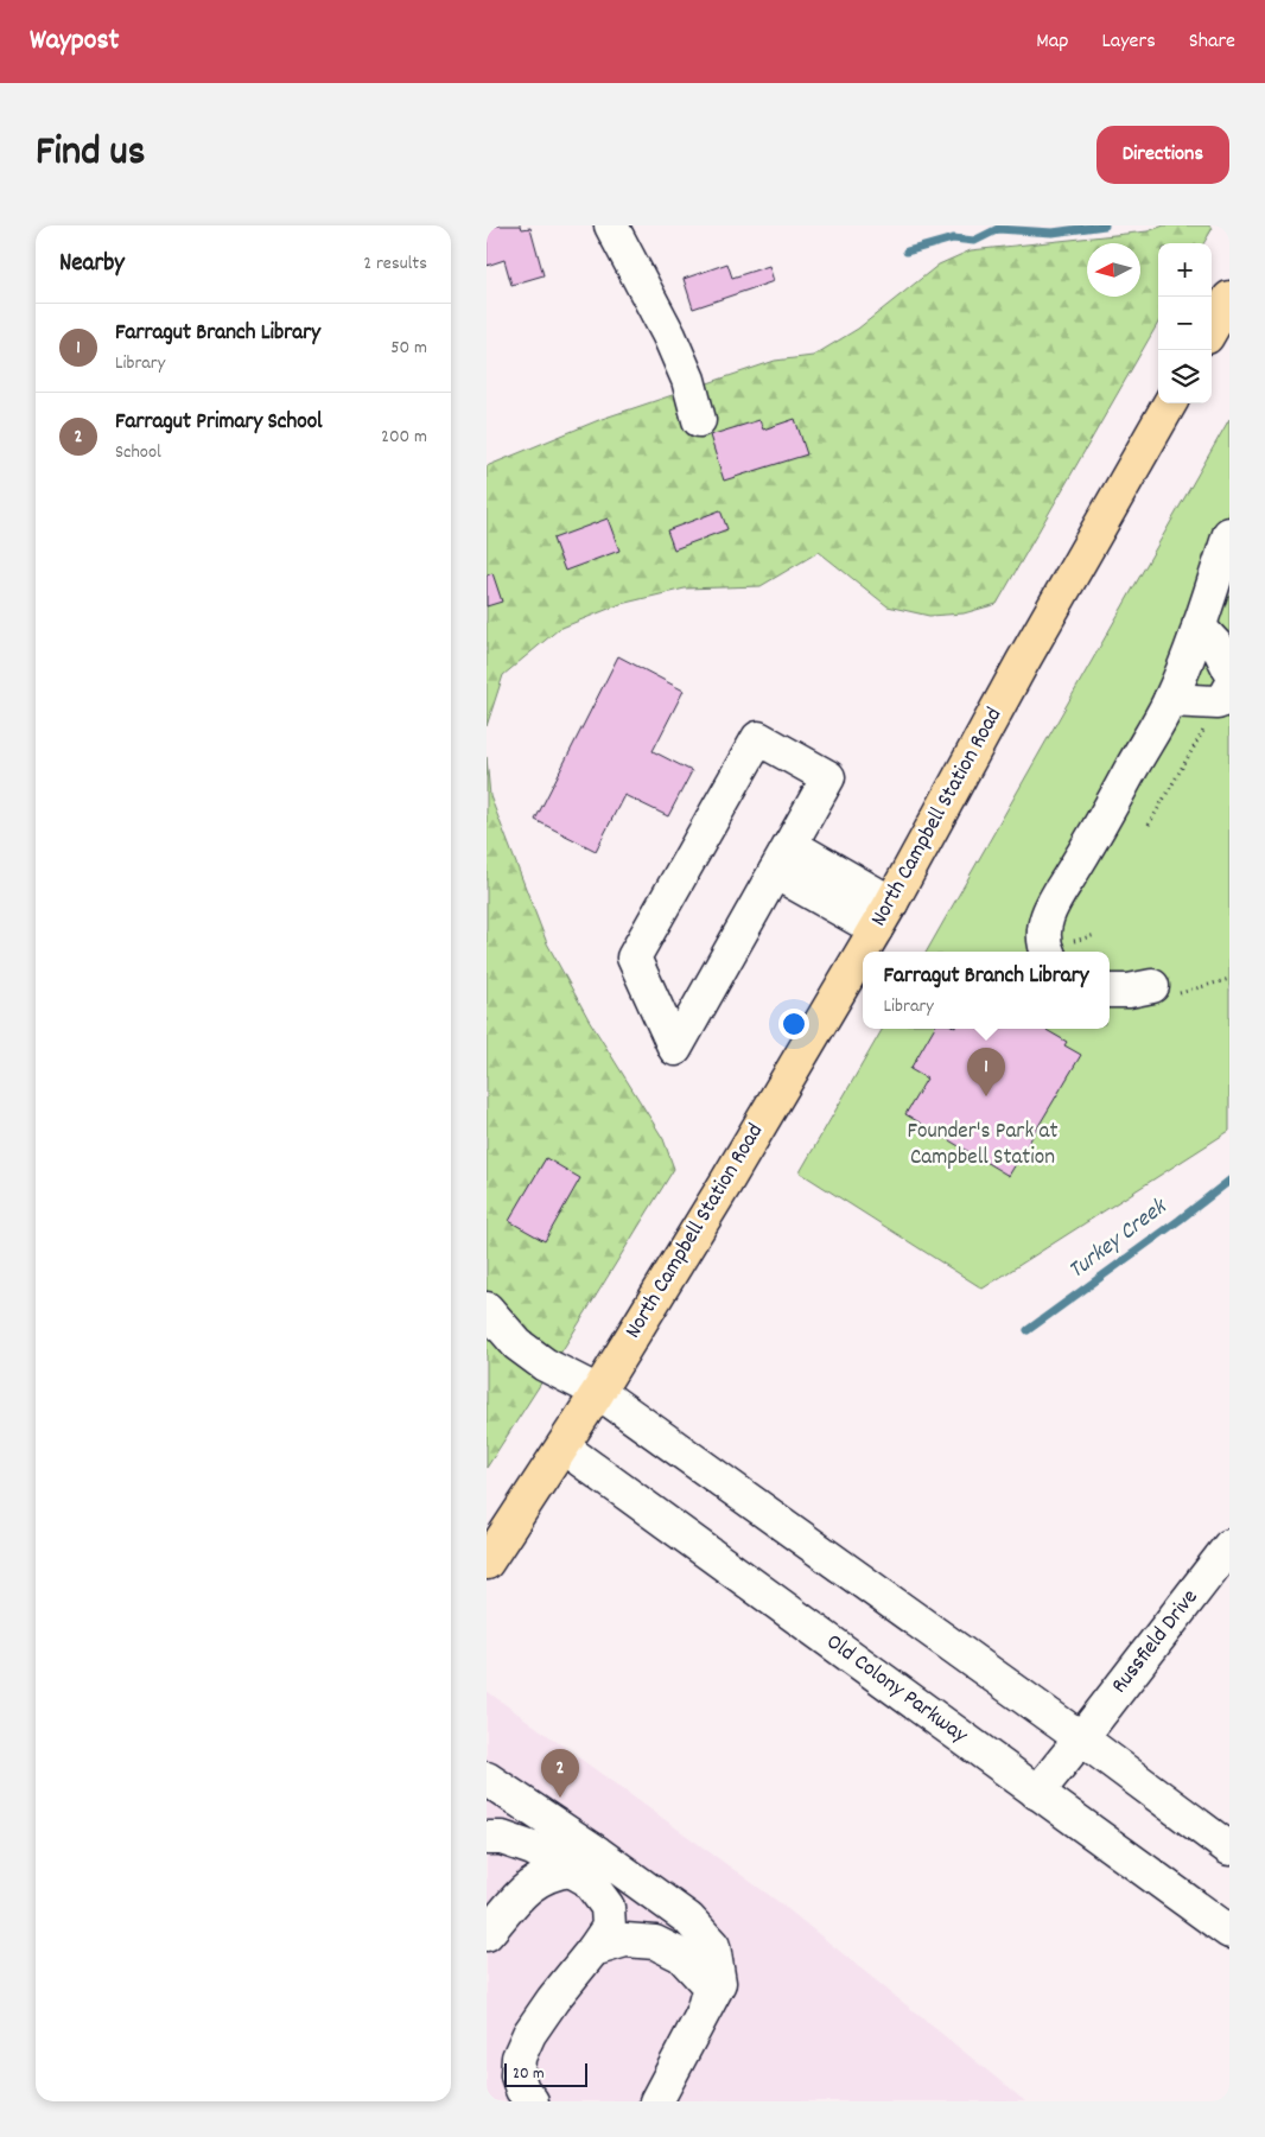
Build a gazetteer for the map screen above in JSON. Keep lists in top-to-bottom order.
{
  "streets": {
    "main road": ["North Campbell Station Road"],
    "street": ["Russfield Drive", "Old Colony Parkway"]
  },
  "crossings": [
    ["North Campbell Station Road", "Old Colony Parkway"],
    ["Russfield Drive", "Old Colony Parkway"]
  ],
  "water": ["Turkey Creek"],
  "parks": ["Founder's Park at Campbell Station"],
  "scale_bar": "20 m",
  "north": "left",
  "page": {
    "header": "Waypost",
    "nav": ["Map", "Layers", "Share"],
    "title": "Find us",
    "buttons": "Directions",
    "heading": ["Nearby", "2 results"],
    "map_buttons": ["+", "−"],
    "list": [
      {
        "mark": "1",
        "name": "Farragut Branch Library",
        "note": "Library",
        "value": "50 m"
      },
      {
        "mark": "2",
        "name": "Farragut Primary School",
        "note": "School",
        "value": "200 m"
      }
    ],
    "popup": ["Farragut Branch Library", "Library"],
    "pins": ["1", "2"],
    "scale": "20 m"
  }
}
